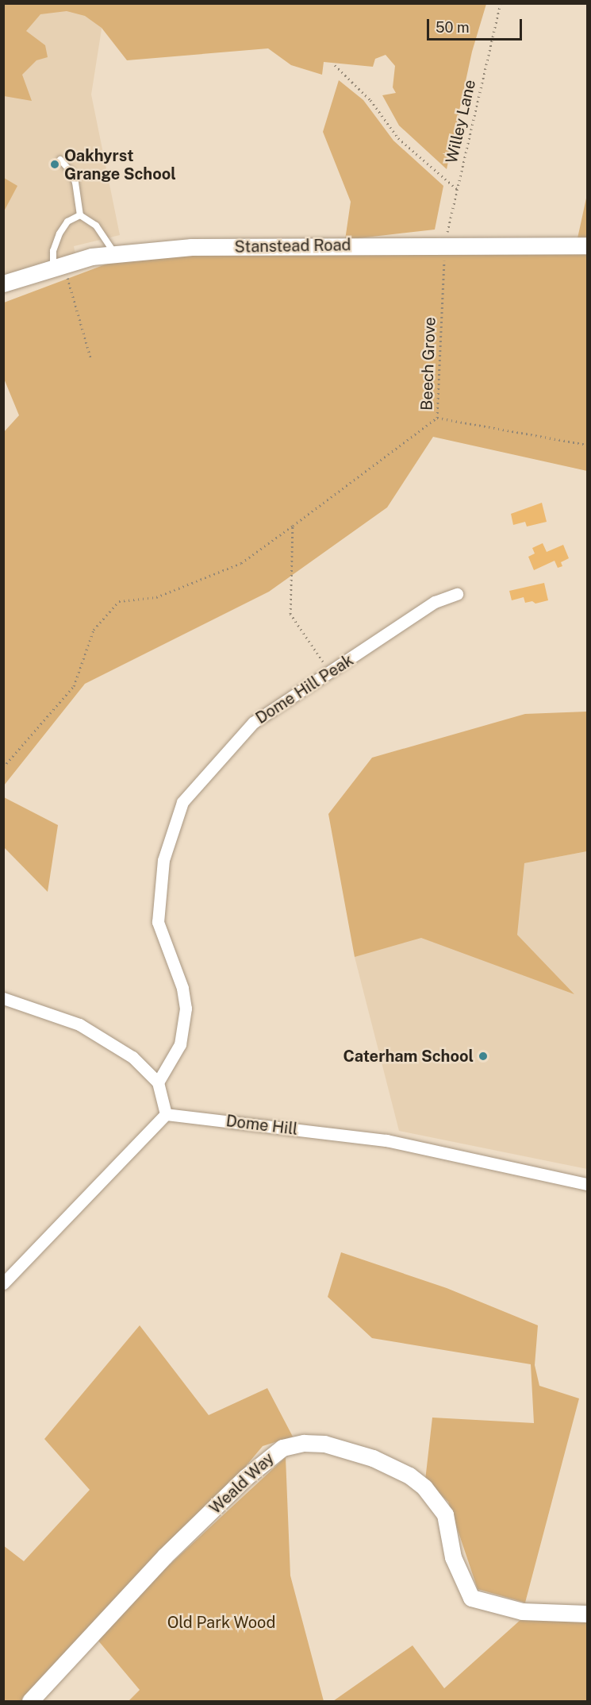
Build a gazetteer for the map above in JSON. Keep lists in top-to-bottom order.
{
  "streets": {
    "street": [
      "Stanstead Road",
      "Dome Hill Peak",
      "Dome Hill",
      "Weald Way"
    ],
    "path": ["Willey Lane", "Beech Grove"]
  },
  "crossings": [
    ["Willey Lane", "Stanstead Road"],
    ["Willey Lane", "Beech Grove"],
    ["Stanstead Road", "Beech Grove"]
  ],
  "parks": ["Old Park Wood"],
  "places": ["Oakhyrst Grange School", "Caterham School"],
  "scale_bar": "50 m"
}
